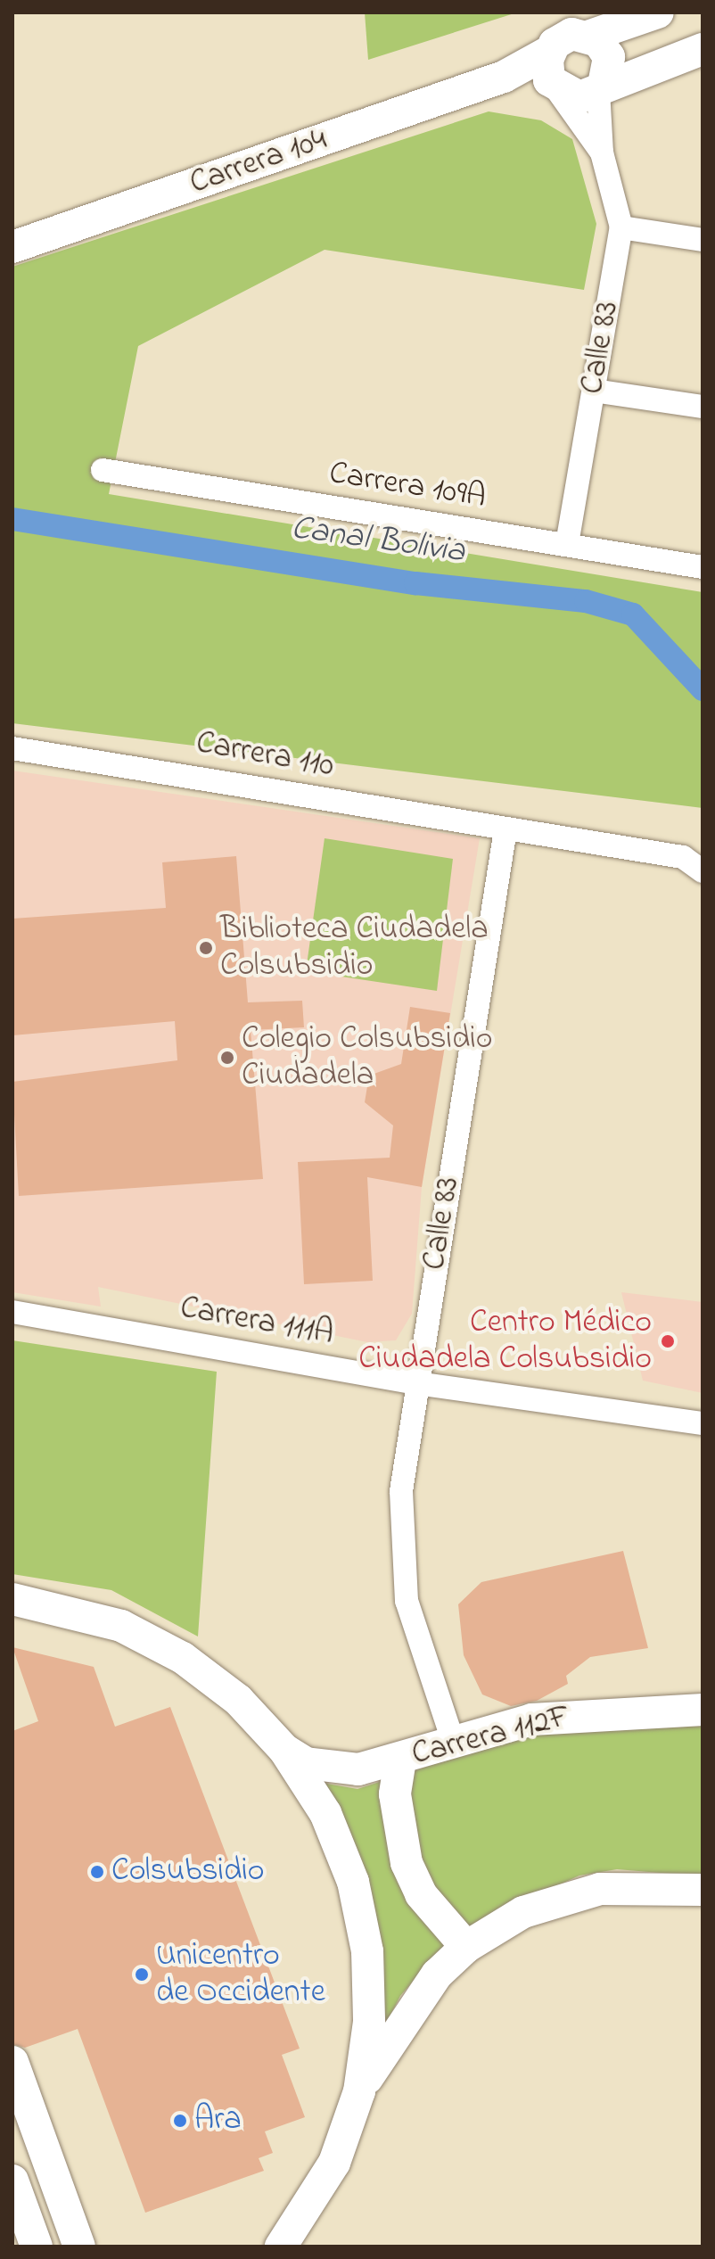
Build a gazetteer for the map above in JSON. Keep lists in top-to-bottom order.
{
  "streets": {
    "street": [
      "Carrera 104",
      "Calle 83",
      "Carrera 109A",
      "Carrera 110",
      "Carrera 111A",
      "Carrera 112F"
    ]
  },
  "crossings": [
    ["Carrera 104", "Calle 83"],
    ["Calle 83", "Carrera 109A"],
    ["Calle 83", "Carrera 110"],
    ["Calle 83", "Carrera 111A"],
    ["Calle 83", "Carrera 112F"]
  ],
  "water": ["Canal Bolivia"],
  "places": [
    "Biblioteca Ciudadela Colsubsidio",
    "Colegio Colsubsidio Ciudadela",
    "Centro Médico Ciudadela Colsubsidio",
    "Colsubsidio",
    "Unicentro de Occidente",
    "Ara"
  ]
}
